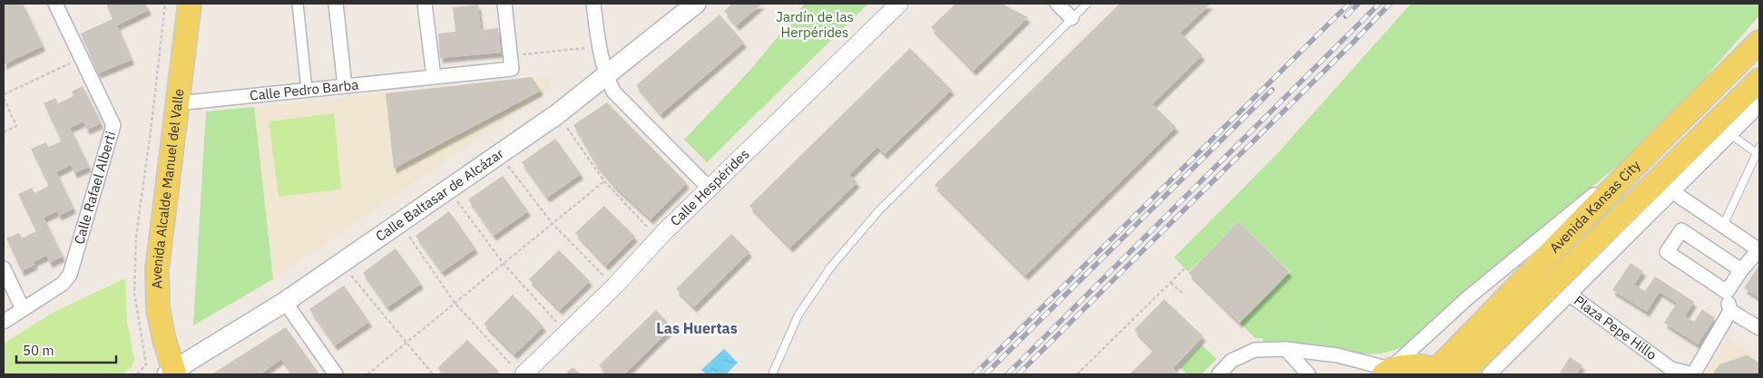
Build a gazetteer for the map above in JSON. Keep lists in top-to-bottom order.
{
  "streets": {
    "main road": ["Avenida Alcalde Manuel del Valle", "Calle Baltasar de Alcázar", "Avenida Kansas City"],
    "street": [
      "Calle Pedro Barba",
      "Calle Rafael Alberti",
      "Calle Hespérides",
      "Plaza Pepe Hillo"
    ]
  },
  "crossings": [
    ["Calle Pedro Barba", "Avenida Alcalde Manuel del Valle"],
    ["Avenida Alcalde Manuel del Valle", "Calle Baltasar de Alcázar"]
  ],
  "districts": ["Las Huertas"],
  "parks": ["Jardín de las Herpérides"],
  "scale_bar": "50 m"
}
